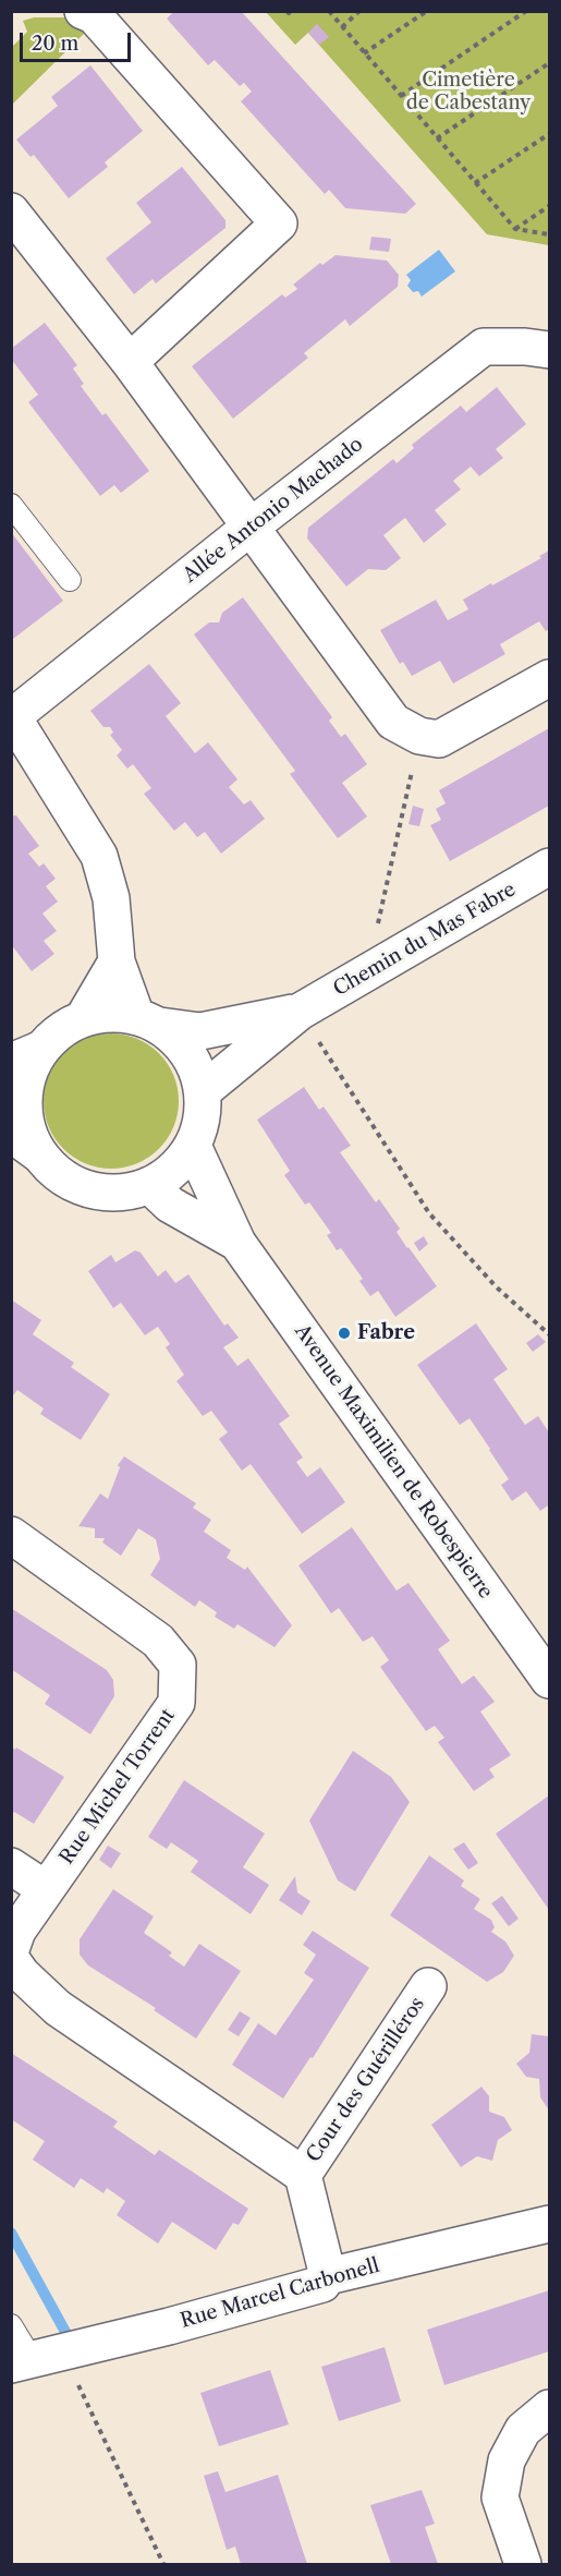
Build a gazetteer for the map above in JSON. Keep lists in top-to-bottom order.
{
  "streets": {
    "street": [
      "Allée Antonio Machado",
      "Chemin du Mas Fabre",
      "Avenue Maximilien de Robespierre",
      "Rue Michel Torrent",
      "Cour des Guérilléros",
      "Rue Marcel Carbonell"
    ]
  },
  "crossings": [
    ["Chemin du Mas Fabre", "Avenue Maximilien de Robespierre"]
  ],
  "parks": ["Cimetière de Cabestany"],
  "places": ["Fabre"],
  "scale_bar": "20 m"
}
